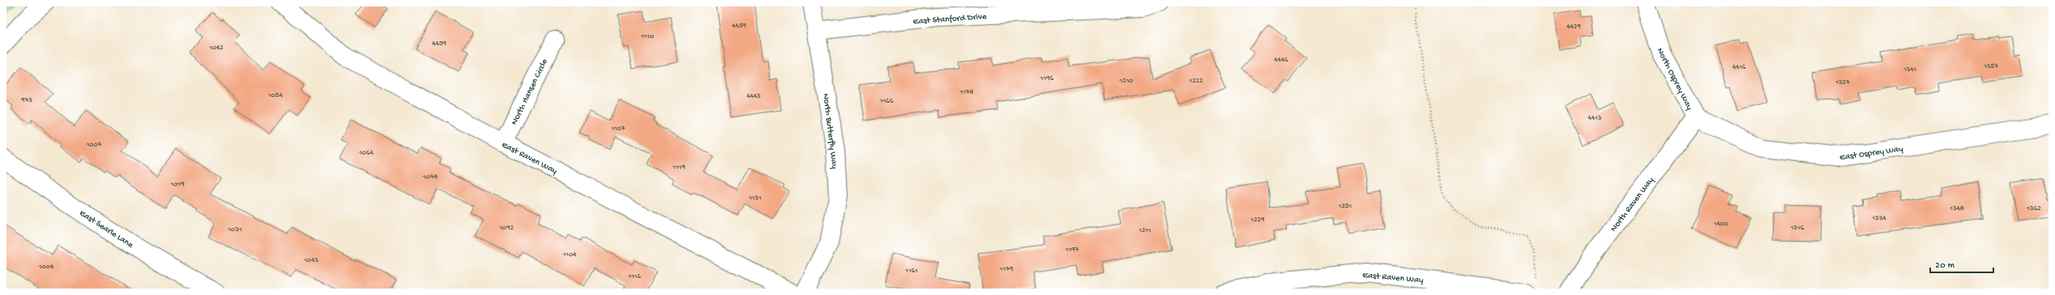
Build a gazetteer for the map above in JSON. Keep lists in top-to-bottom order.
{
  "streets": {
    "street": [
      "East Stanford Drive",
      "North Osprey Way",
      "North Hansen Circle",
      "North Butterfly Way",
      "East Osprey Way",
      "East Raven Way",
      "North Raven Way",
      "East Searle Lane"
    ]
  },
  "crossings": [
    ["East Stanford Drive", "North Butterfly Way"],
    ["North Osprey Way", "East Osprey Way"],
    ["North Osprey Way", "North Raven Way"],
    ["North Hansen Circle", "East Raven Way"],
    ["East Osprey Way", "North Raven Way"]
  ],
  "house_numbers": [
    "4459",
    "4429",
    "1110",
    "4459",
    "1042",
    "4446",
    "1357",
    "4416",
    "1341",
    "1196",
    "1210",
    "1222",
    "1327",
    "1178",
    "1054",
    "4443",
    "973",
    "1166",
    "4413",
    "1107",
    "1007",
    "1064",
    "1119",
    "1078",
    "1019",
    "1131",
    "1251",
    "1348",
    "1362",
    "1334",
    "1229",
    "1400",
    "1092",
    "1316",
    "1031",
    "1211",
    "1197",
    "1104",
    "1043",
    "1004",
    "1179",
    "1161",
    "1116"
  ],
  "scale_bar": "20 m"
}
